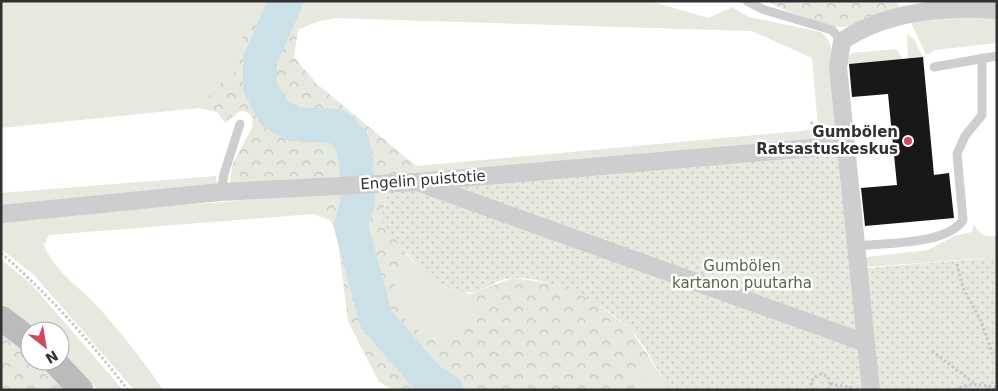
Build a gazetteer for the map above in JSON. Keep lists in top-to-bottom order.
{
  "streets": {
    "street": ["Engelin puistotie"]
  },
  "parks": ["Gumbölen kartanon puutarha"],
  "places": ["Gumbölen Ratsastuskeskus"],
  "north": "bottom right"
}
